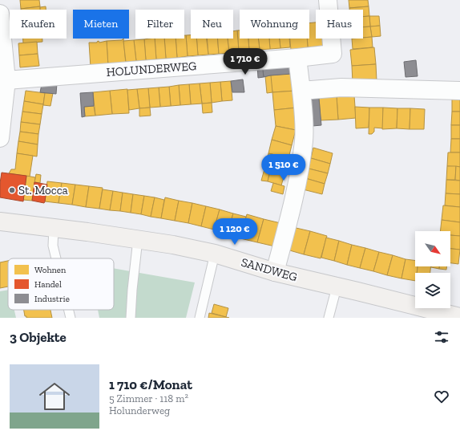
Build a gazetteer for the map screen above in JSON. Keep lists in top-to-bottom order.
{
  "streets": {
    "street": ["HOLUNDERWEG", "SANDWEG"]
  },
  "places": ["St. Mocca"],
  "legend": ["Wohnen", "Handel", "Industrie"],
  "north": "bottom right",
  "page": {
    "chip": [
      "Kaufen",
      "Mieten",
      "Filter",
      "Neu",
      "Wohnung",
      "Haus"
    ],
    "price": ["1 710 €", "1 510 €", "1 120 €"],
    "heading": "3 Objekte",
    "list": [
      {
        "name": "1 710 €/Monat",
        "note": "5 Zimmer · 118 m² · Holunderweg"
      }
    ]
  }
}
